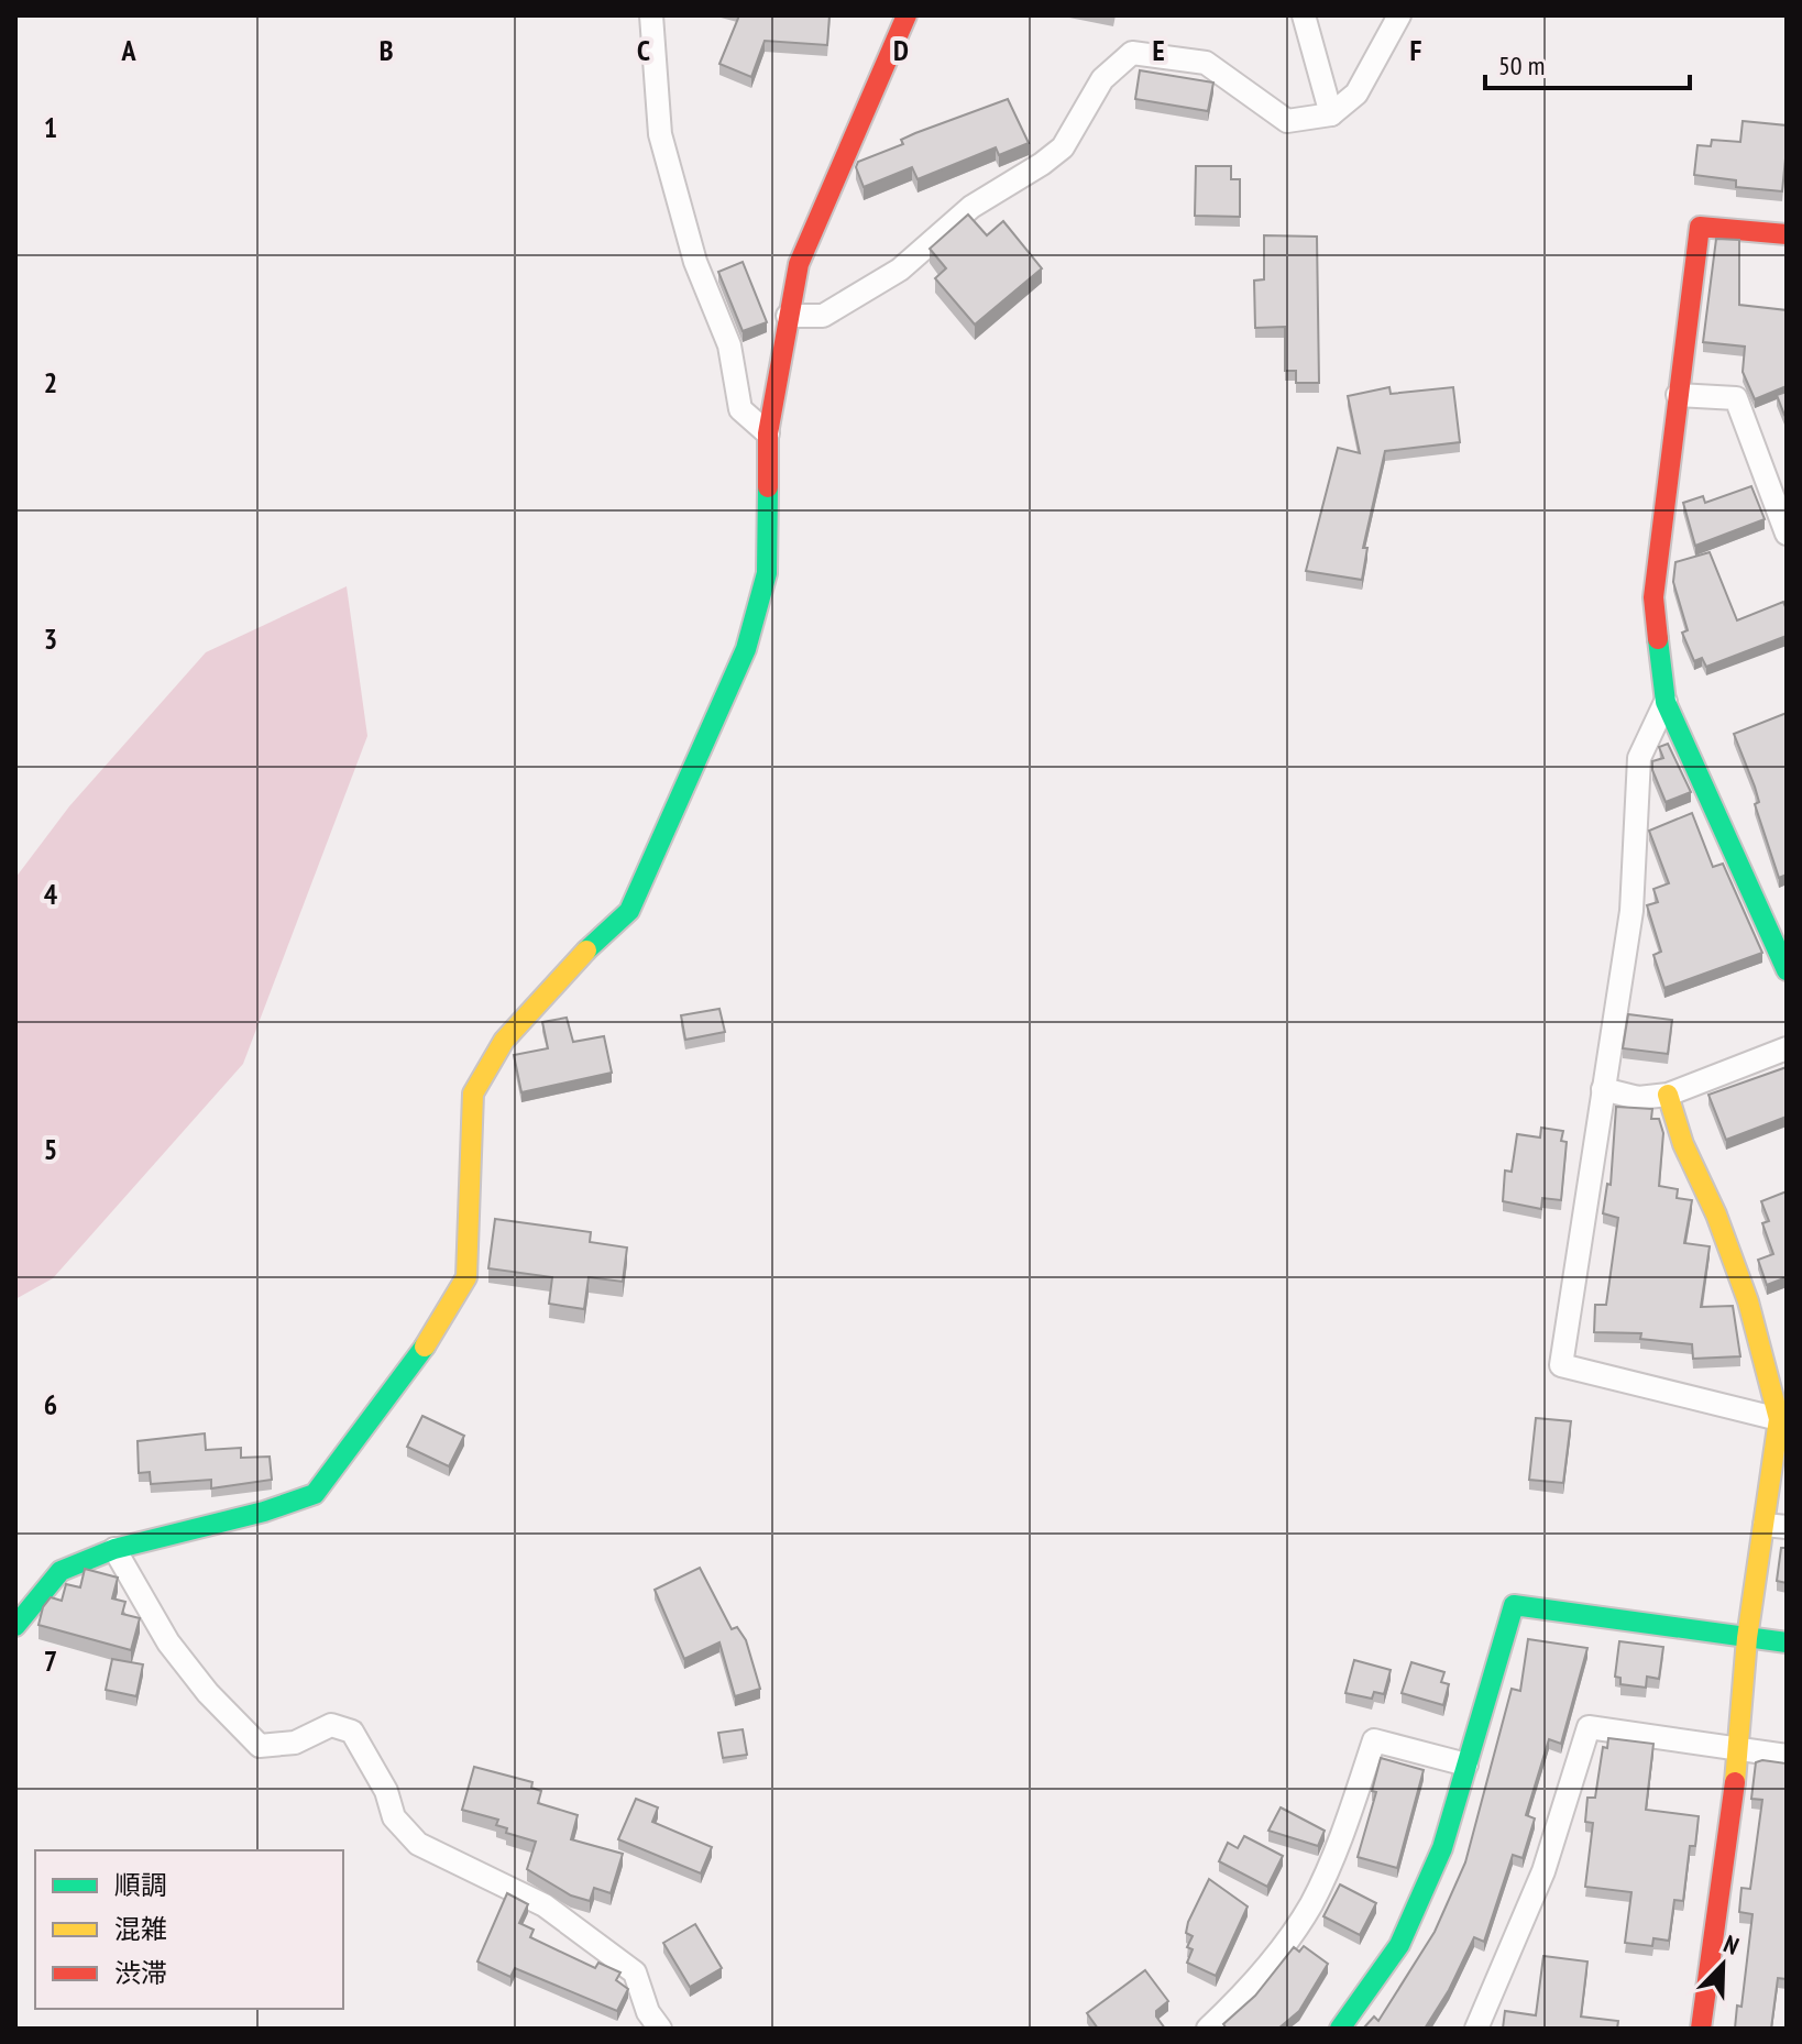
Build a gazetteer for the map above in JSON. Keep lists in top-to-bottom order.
{
  "legend": ["順調", "混雑", "渋滞"],
  "scale_bar": "50 m",
  "north": "top right",
  "grid": {
    "columns": [
      "A",
      "B",
      "C",
      "D",
      "E",
      "F"
    ],
    "rows": [
      "1",
      "2",
      "3",
      "4",
      "5",
      "6",
      "7"
    ]
  }
}
